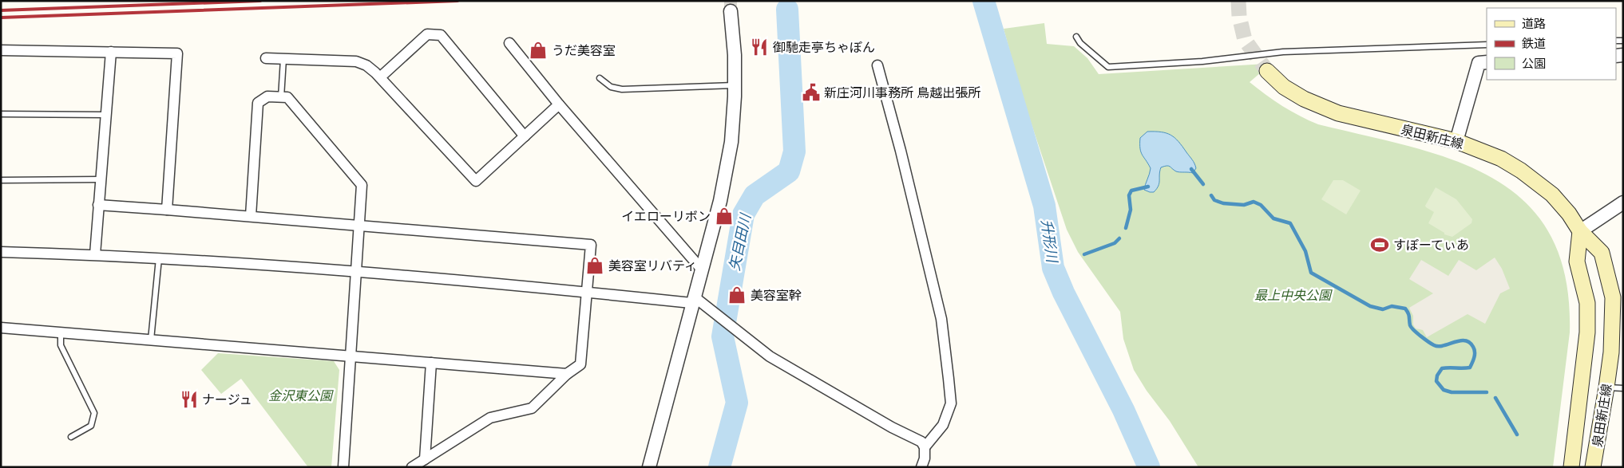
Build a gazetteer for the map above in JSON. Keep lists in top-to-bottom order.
{
  "streets": {
    "main road": ["泉田新庄線"]
  },
  "water": ["升形川", "矢目田川"],
  "parks": ["最上中央公園", "金沢東公園"],
  "places": {
    "restaurant": ["御馳走亭ちゃぽん", "ナージュ"],
    "shop": [
      "うだ美容室",
      "イエローリボン",
      "美容室リバティ",
      "美容室幹"
    ],
    "public building": ["新庄河川事務所 鳥越出張所"],
    "sports": ["すぽーてぃあ"]
  },
  "legend": ["道路", "鉄道", "公園"]
}
